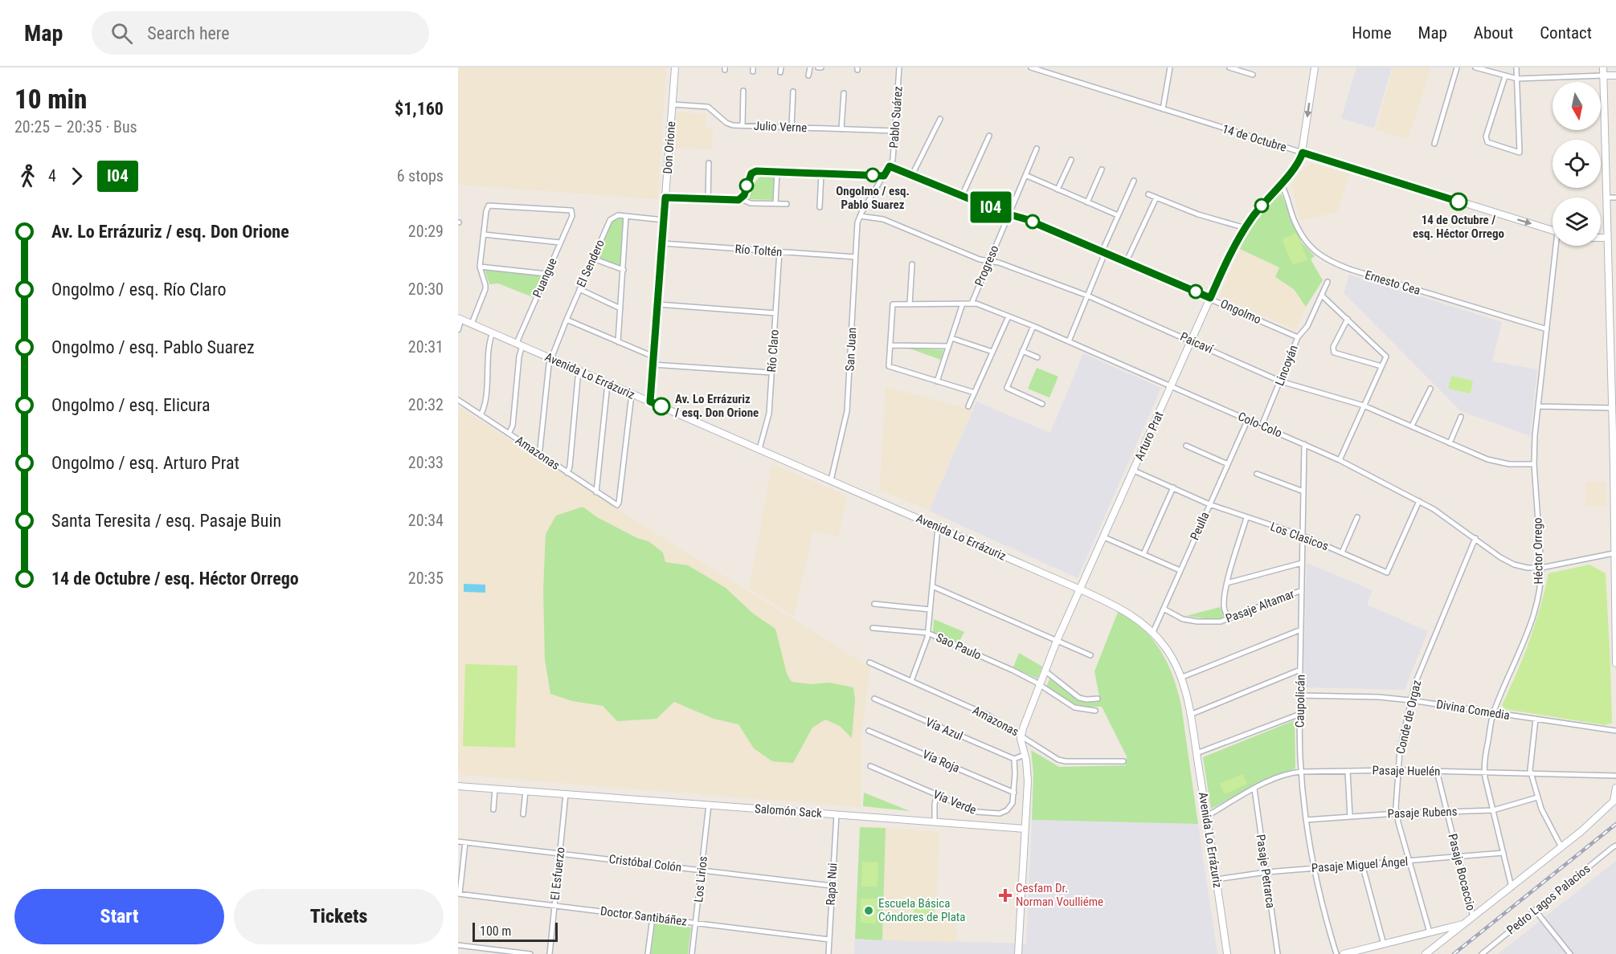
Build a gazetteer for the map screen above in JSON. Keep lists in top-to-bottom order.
{
  "streets": {
    "street": [
      "Pablo Suárez",
      "Julio Verne",
      "14 de Octubre",
      "Don Orione",
      "Río Toltén",
      "El Sendero",
      "Progreso",
      "Puangue",
      "Ernesto Cea",
      "Ongolmo",
      "Paicaví",
      "San Juan",
      "Río Claro",
      "Lincoyán",
      "Avenida Lo Errázuriz",
      "Colo-Colo",
      "Arturo Prat",
      "Amazonas",
      "Peulla",
      "Los Clasicos",
      "Héctor Orrego",
      "Pasaje Altamar",
      "Sao Paulo",
      "Caupolicán",
      "Divina Comedia",
      "Conde de Orgaz",
      "Vía Azul",
      "Vía Roja",
      "Pasaje Huelén",
      "Vía Verde",
      "Salomón Sack",
      "Pasaje Rubens",
      "Cristóbal Colón",
      "Pasaje Miguel Ángel",
      "Pasaje Petrarca",
      "Pasaje Bocaccio",
      "El Esfuerzo",
      "Los Lirios",
      "Rapa Nui",
      "Pedro Lagos Palacios",
      "Doctor Santibáñez"
    ]
  },
  "crossings": [
    ["Pablo Suárez", "Julio Verne"],
    ["Pablo Suárez", "Ongolmo"],
    ["Pablo Suárez", "Paicaví"],
    ["Pablo Suárez", "San Juan"],
    ["Julio Verne", "Don Orione"],
    ["14 de Octubre", "Arturo Prat"],
    ["Don Orione", "Río Toltén"],
    ["Don Orione", "Avenida Lo Errázuriz"],
    ["Río Toltén", "San Juan"],
    ["Río Toltén", "Río Claro"],
    ["El Sendero", "Avenida Lo Errázuriz"],
    ["El Sendero", "Amazonas"],
    ["Progreso", "Ongolmo"],
    ["Progreso", "Paicaví"],
    ["Progreso", "Colo-Colo"],
    ["Puangue", "Avenida Lo Errázuriz"],
    ["Puangue", "Amazonas"],
    ["Ernesto Cea", "Arturo Prat"],
    ["Ernesto Cea", "Héctor Orrego"],
    ["Ongolmo", "Lincoyán"],
    ["Ongolmo", "Arturo Prat"],
    ["Paicaví", "San Juan"],
    ["Paicaví", "Lincoyán"],
    ["Paicaví", "Arturo Prat"],
    ["Paicaví", "Héctor Orrego"],
    ["San Juan", "Avenida Lo Errázuriz"],
    ["Río Claro", "Avenida Lo Errázuriz"],
    ["Lincoyán", "Colo-Colo"],
    ["Avenida Lo Errázuriz", "Arturo Prat"],
    ["Avenida Lo Errázuriz", "Amazonas"],
    ["Avenida Lo Errázuriz", "Peulla"],
    ["Avenida Lo Errázuriz", "Pasaje Huelén"],
    ["Avenida Lo Errázuriz", "Pasaje Miguel Ángel"],
    ["Colo-Colo", "Arturo Prat"],
    ["Colo-Colo", "Peulla"],
    ["Colo-Colo", "Los Clasicos"],
    ["Colo-Colo", "Héctor Orrego"],
    ["Colo-Colo", "Caupolicán"],
    ["Colo-Colo", "Conde de Orgaz"],
    ["Arturo Prat", "Amazonas"],
    ["Arturo Prat", "Los Clasicos"],
    ["Arturo Prat", "Sao Paulo"],
    ["Peulla", "Los Clasicos"],
    ["Peulla", "Pasaje Altamar"],
    ["Los Clasicos", "Caupolicán"],
    ["Héctor Orrego", "Divina Comedia"],
    ["Héctor Orrego", "Pasaje Huelén"],
    ["Héctor Orrego", "Pasaje Rubens"],
    ["Héctor Orrego", "Pasaje Miguel Ángel"],
    ["Pasaje Altamar", "Caupolicán"],
    ["Caupolicán", "Divina Comedia"],
    ["Caupolicán", "Pasaje Huelén"],
    ["Caupolicán", "Pasaje Rubens"],
    ["Caupolicán", "Pasaje Miguel Ángel"],
    ["Divina Comedia", "Conde de Orgaz"],
    ["Conde de Orgaz", "Pasaje Huelén"],
    ["Conde de Orgaz", "Pasaje Rubens"],
    ["Conde de Orgaz", "Pasaje Miguel Ángel"],
    ["Vía Azul", "Vía Verde"],
    ["Vía Roja", "Vía Verde"],
    ["Pasaje Huelén", "Pasaje Petrarca"],
    ["Pasaje Huelén", "Pasaje Bocaccio"],
    ["Salomón Sack", "El Esfuerzo"],
    ["Salomón Sack", "Los Lirios"],
    ["Salomón Sack", "Rapa Nui"],
    ["Pasaje Rubens", "Pasaje Bocaccio"],
    ["Cristóbal Colón", "El Esfuerzo"],
    ["Cristóbal Colón", "Los Lirios"],
    ["Cristóbal Colón", "Rapa Nui"],
    ["Pasaje Miguel Ángel", "Pasaje Petrarca"],
    ["Pasaje Miguel Ángel", "Pasaje Bocaccio"],
    ["El Esfuerzo", "Doctor Santibáñez"],
    ["Los Lirios", "Doctor Santibáñez"],
    ["Rapa Nui", "Doctor Santibáñez"]
  ],
  "one_way": ["14 de Octubre"],
  "places": {
    "other": [
      "Ongolmo / esq. Pablo Suarez",
      "14 de Octubre / esq. Héctor Orrego",
      "Av. Lo Errázuriz / esq. Don Orione",
      "Escuela Básica Cóndores de Plata"
    ],
    "health": ["Cesfam Dr. Norman Voulliéme"]
  },
  "lines": ["bus line I04"],
  "scale_bar": "100 m",
  "north": "bottom",
  "page": {
    "header": "Map",
    "search": "Search here",
    "nav": [
      "Home",
      "Map",
      "About",
      "Contact"
    ],
    "heading": ["10 min", "20:25 – 20:35 · Bus", "$1,160"],
    "on_map": "I04",
    "legs": ["4", "I04", "6 stops"],
    "list": [
      {
        "name": "Av. Lo Errázuriz / esq. Don Orione",
        "value": "20:29"
      },
      {
        "name": "Ongolmo / esq. Río Claro",
        "value": "20:30"
      },
      {
        "name": "Ongolmo / esq. Pablo Suarez",
        "value": "20:31"
      },
      {
        "name": "Ongolmo / esq. Elicura",
        "value": "20:32"
      },
      {
        "name": "Ongolmo / esq. Arturo Prat",
        "value": "20:33"
      },
      {
        "name": "Santa Teresita / esq. Pasaje Buin",
        "value": "20:34"
      },
      {
        "name": "14 de Octubre / esq. Héctor Orrego",
        "value": "20:35"
      }
    ],
    "buttons": ["Start", "Tickets"],
    "scale": "100 m"
  }
}
